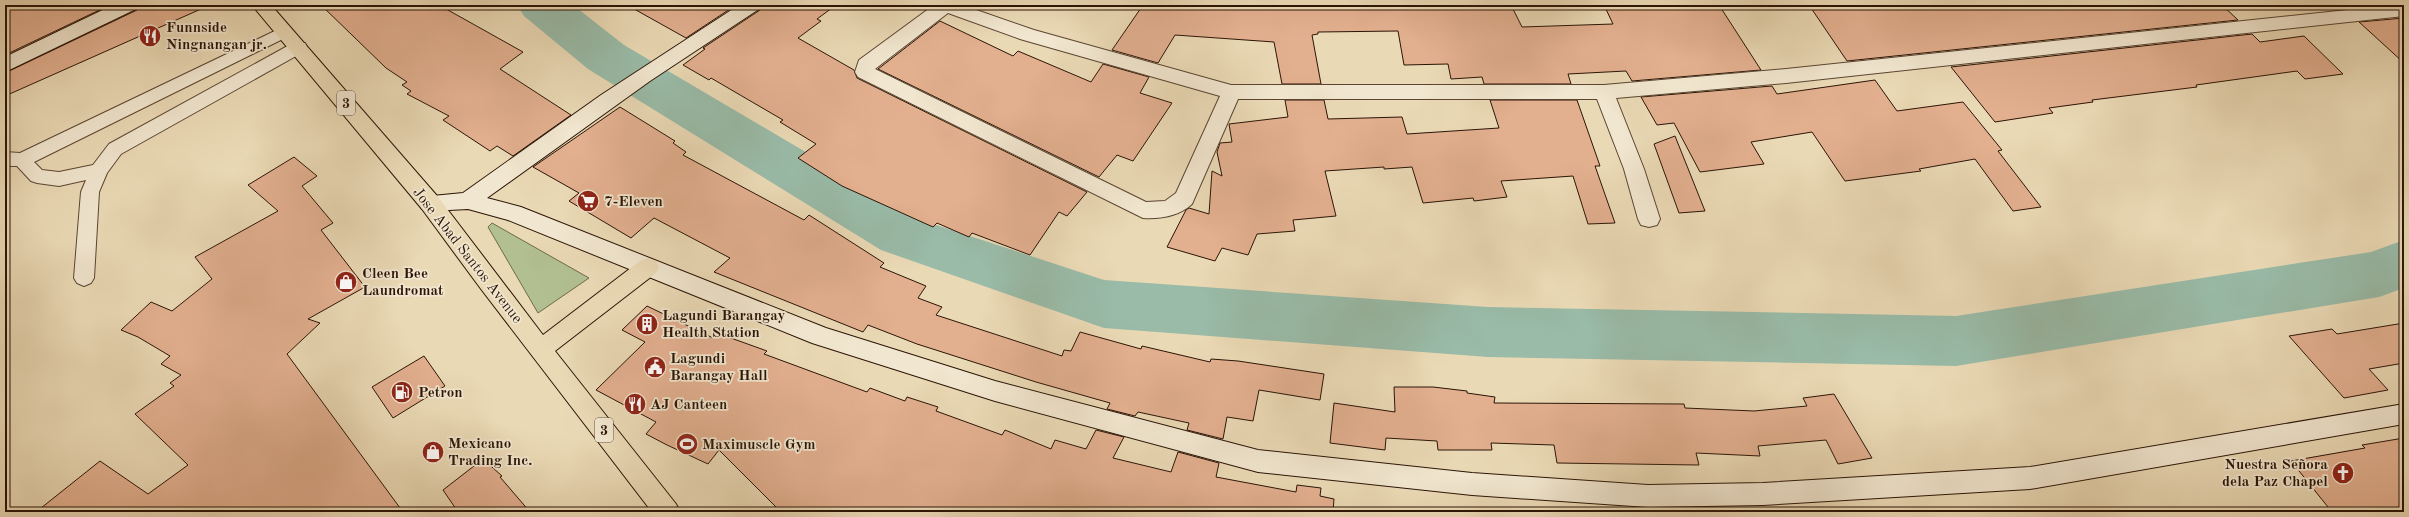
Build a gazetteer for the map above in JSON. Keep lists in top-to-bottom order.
{
  "streets": {
    "highway": ["3", "Jose Abad Santos Avenue"]
  },
  "places": {
    "restaurant": ["Funnside Ningnangan jr.", "AJ Canteen"],
    "supermarket": ["7-Eleven"],
    "shop": ["Cleen Bee Laundromat", "Mexicano Trading Inc."],
    "building": ["Lagundi Barangay Health Station"],
    "public building": ["Lagundi Barangay Hall"],
    "fuel station": ["Petron"],
    "sports": ["Maximuscle Gym"],
    "church": ["Nuestra Señora dela Paz Chapel"]
  }
}
